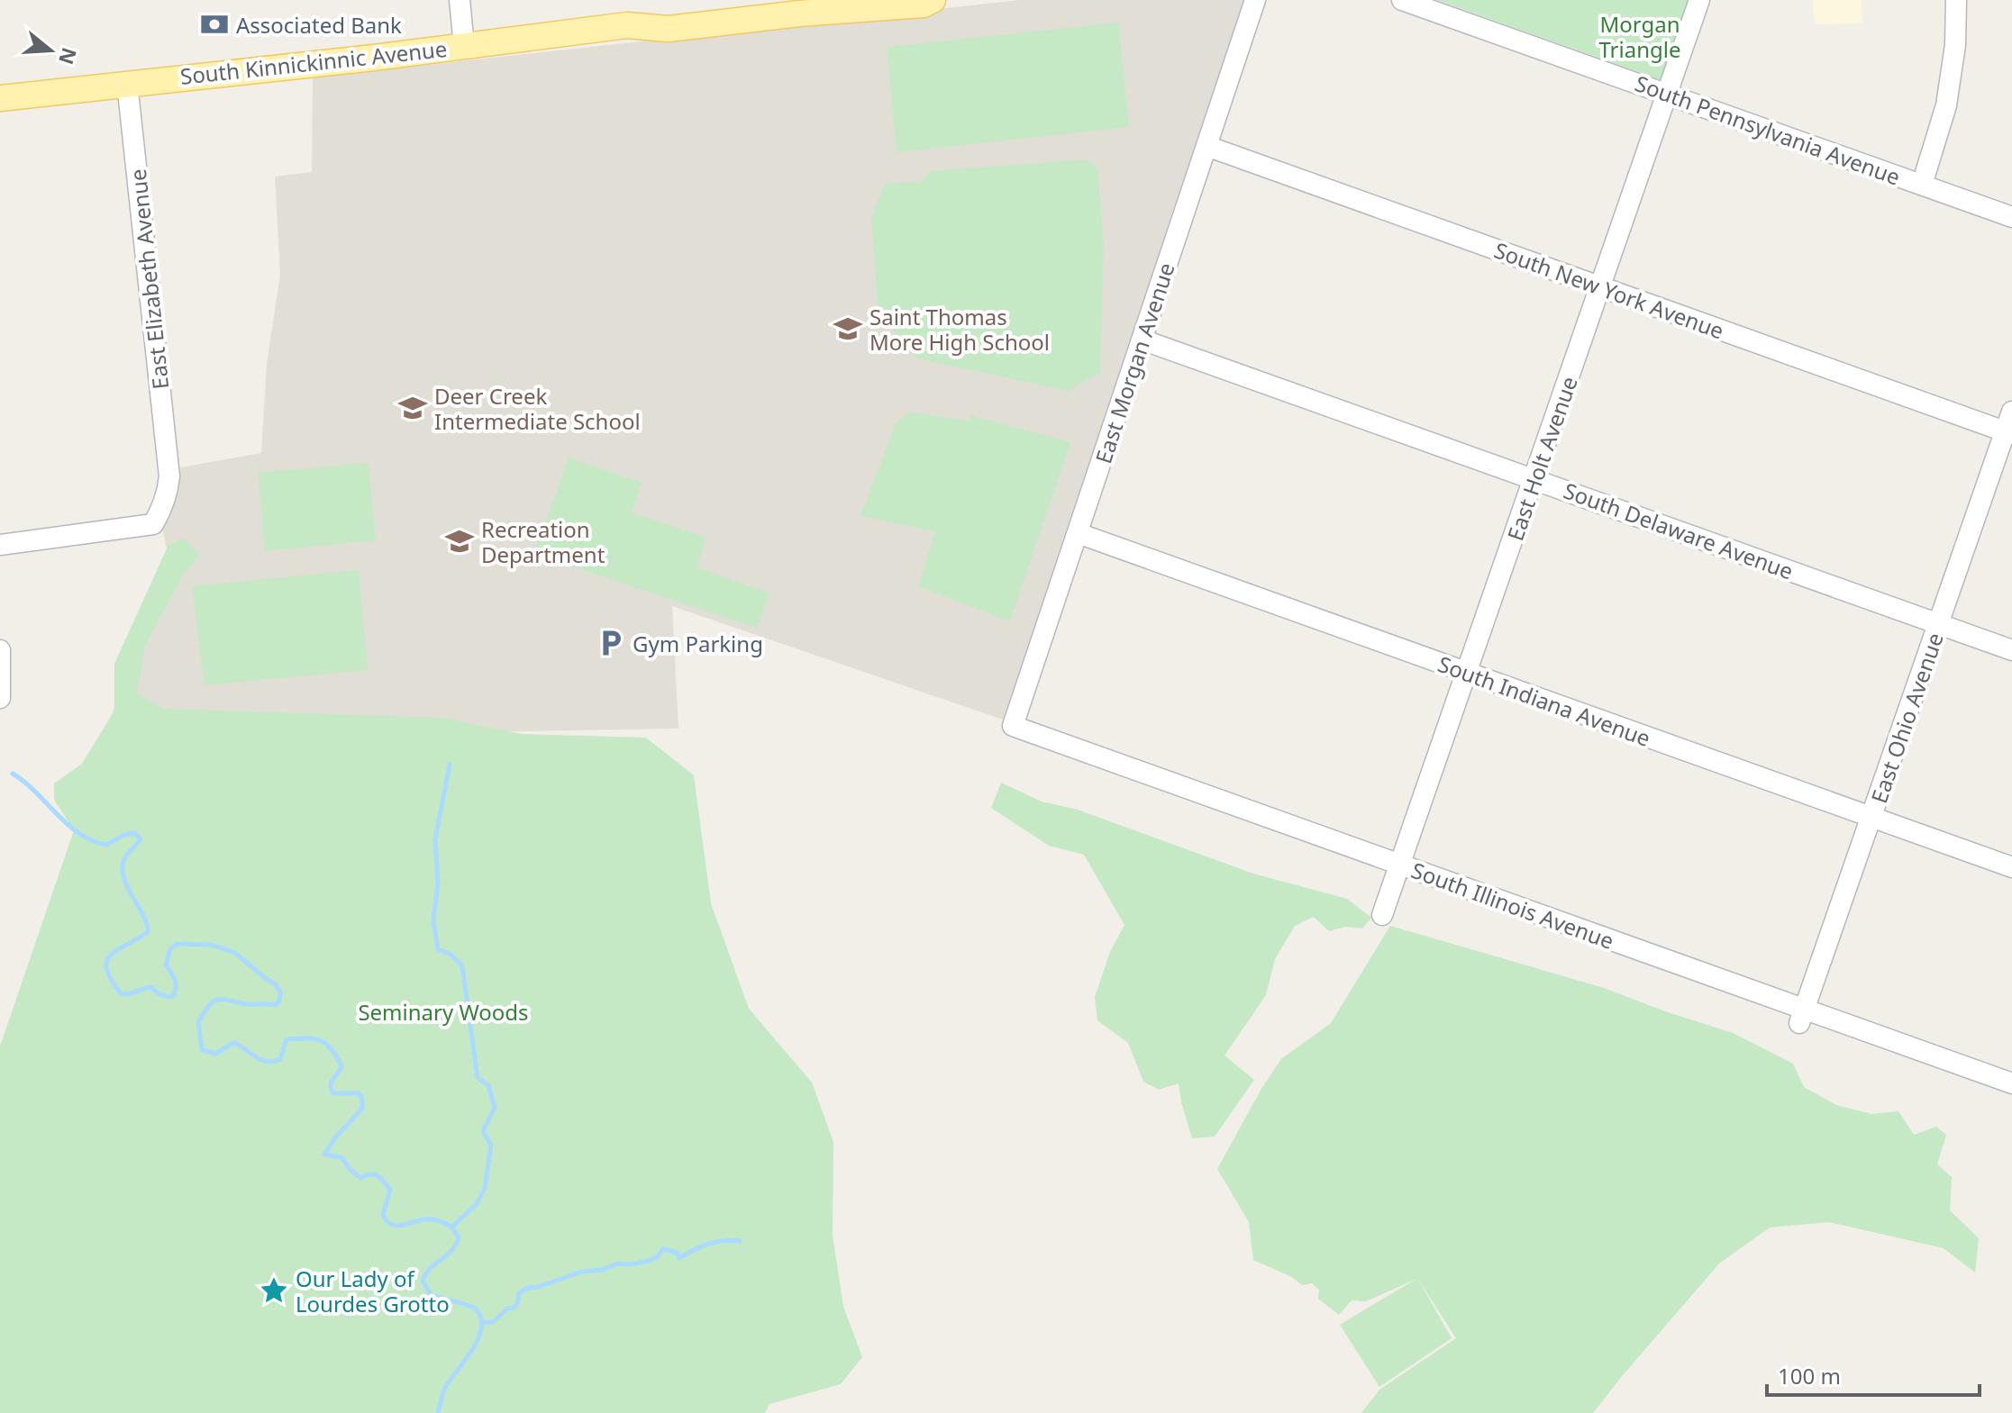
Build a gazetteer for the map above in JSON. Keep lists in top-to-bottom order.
{
  "streets": {
    "main road": ["South Kinnickinnic Avenue"],
    "street": [
      "South Pennsylvania Avenue",
      "East Elizabeth Avenue",
      "South New York Avenue",
      "East Morgan Avenue",
      "East Holt Avenue",
      "South Delaware Avenue",
      "South Indiana Avenue",
      "East Ohio Avenue",
      "South Illinois Avenue"
    ]
  },
  "crossings": [
    ["South Kinnickinnic Avenue", "East Elizabeth Avenue"],
    ["South Pennsylvania Avenue", "East Holt Avenue"],
    ["South New York Avenue", "East Morgan Avenue"],
    ["South New York Avenue", "East Holt Avenue"],
    ["South New York Avenue", "East Ohio Avenue"],
    ["East Morgan Avenue", "South Delaware Avenue"],
    ["East Morgan Avenue", "South Indiana Avenue"],
    ["East Morgan Avenue", "South Illinois Avenue"],
    ["East Holt Avenue", "South Delaware Avenue"],
    ["East Holt Avenue", "South Indiana Avenue"],
    ["East Holt Avenue", "South Illinois Avenue"],
    ["South Delaware Avenue", "East Ohio Avenue"],
    ["South Indiana Avenue", "East Ohio Avenue"],
    ["East Ohio Avenue", "South Illinois Avenue"]
  ],
  "parks": ["Morgan Triangle", "Seminary Woods"],
  "places": {
    "bank": ["Associated Bank"],
    "school or university": ["Saint Thomas More High School", "Deer Creek Intermediate School", "Recreation Department"],
    "parking": ["Gym Parking"],
    "place": ["Our Lady of Lourdes Grotto"]
  },
  "scale_bar": "100 m",
  "north": "right"
}
